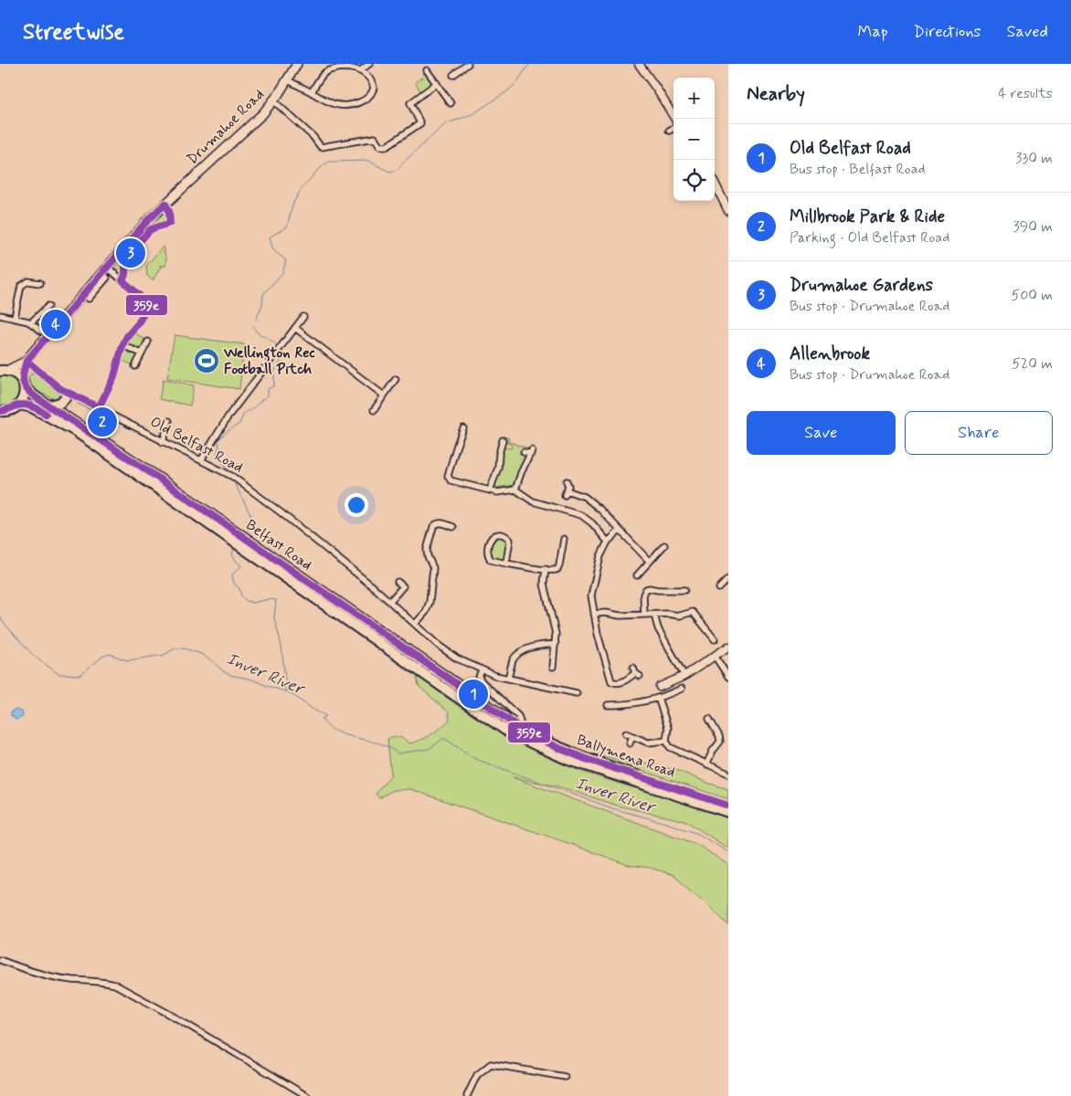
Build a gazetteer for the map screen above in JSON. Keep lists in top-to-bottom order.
{
  "streets": {
    "highway": ["Belfast Road", "Ballymena Road"],
    "main road": ["Drumahoe Road"],
    "street": ["Old Belfast Road"]
  },
  "crossings": [
    ["Drumahoe Road", "Old Belfast Road"],
    ["Belfast Road", "Ballymena Road"]
  ],
  "water": ["Inver River"],
  "places": {
    "sports": ["Wellington Rec Football Pitch"]
  },
  "lines": ["transit line 359e"],
  "page": {
    "header": "Streetwise",
    "nav": ["Map", "Directions", "Saved"],
    "heading": ["Nearby", "4 results"],
    "map_buttons": ["+", "−"],
    "list": [
      {
        "mark": "1",
        "name": "Old Belfast Road",
        "note": "Bus stop · Belfast Road",
        "value": "330 m"
      },
      {
        "mark": "2",
        "name": "Millbrook Park & Ride",
        "note": "Parking · Old Belfast Road",
        "value": "390 m"
      },
      {
        "mark": "3",
        "name": "Drumahoe Gardens",
        "note": "Bus stop · Drumahoe Road",
        "value": "500 m"
      },
      {
        "mark": "4",
        "name": "Allenbrook",
        "note": "Bus stop · Drumahoe Road",
        "value": "520 m"
      }
    ],
    "pins": [
      "3",
      "4",
      "2",
      "1"
    ],
    "buttons": ["Save", "Share"]
  }
}
